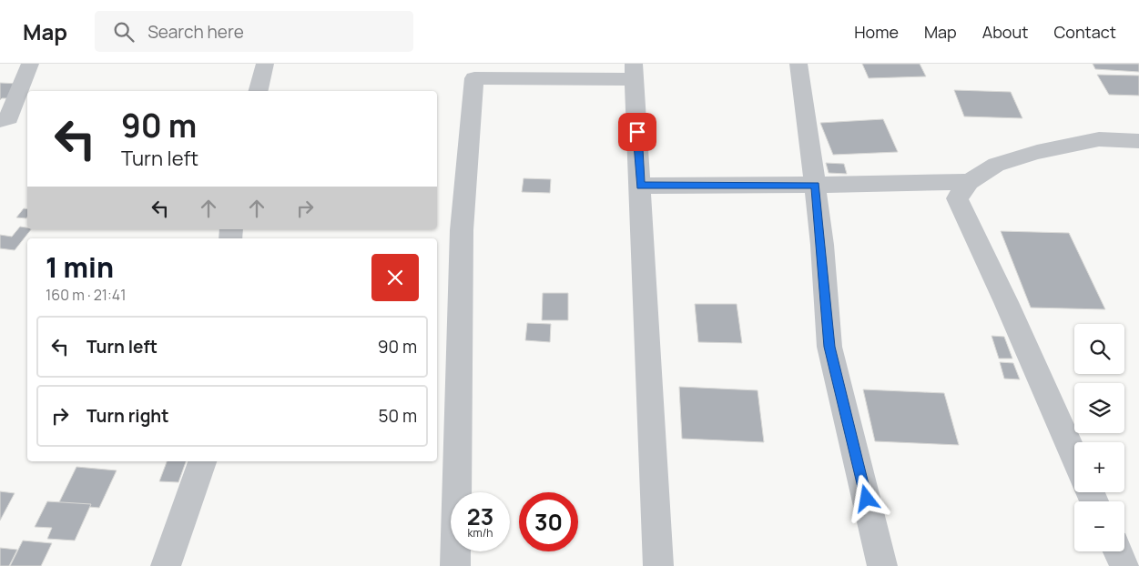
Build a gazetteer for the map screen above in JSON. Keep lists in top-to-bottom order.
{
  "page": {
    "header": "Map",
    "search": "Search here",
    "nav": [
      "Home",
      "Map",
      "About",
      "Contact"
    ],
    "turn": ["90 m", "Turn left"],
    "heading": ["1 min", "160 m · 21:41"],
    "list": [
      {
        "name": "Turn left",
        "value": "90 m"
      },
      {
        "name": "Turn right",
        "value": "50 m"
      }
    ],
    "map_buttons": ["+", "−"],
    "speed": "23 km/h",
    "limit": "30"
  }
}
